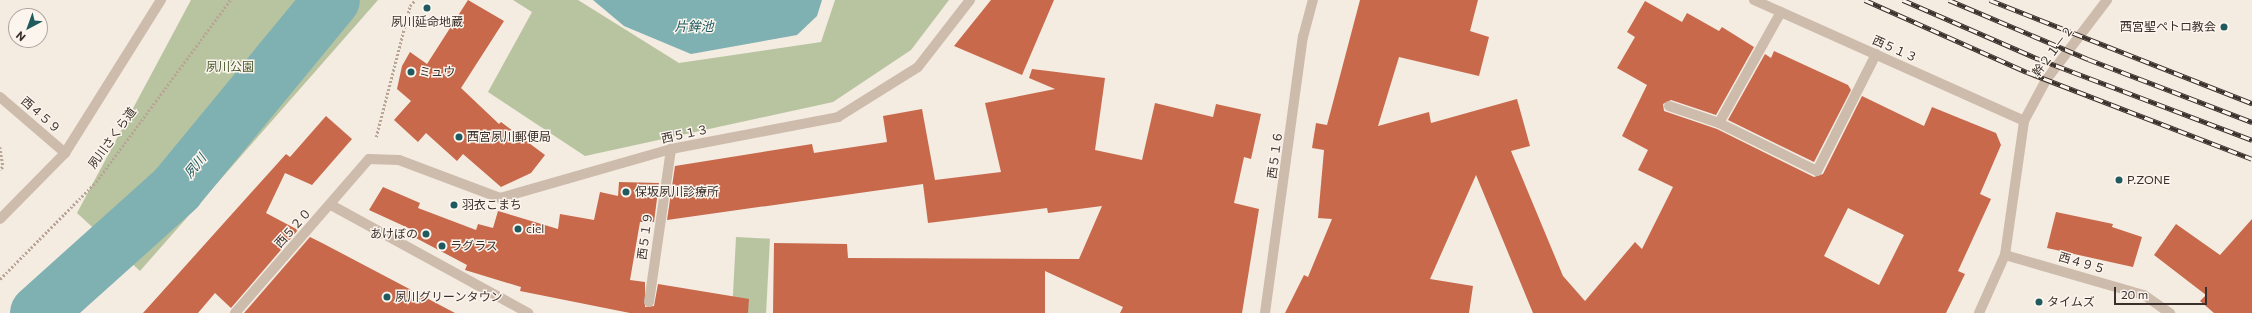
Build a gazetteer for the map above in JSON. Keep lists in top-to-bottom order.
{
  "streets": {
    "street": [
      "西５１３",
      "幹２１－２",
      "西４５９",
      "西５１６",
      "西５２０",
      "西５１９",
      "西４９５"
    ],
    "path": ["夙川さくら道"]
  },
  "crossings": [
    ["西５１３", "幹２１－２"],
    ["西５１３", "西５２０"],
    ["西５１３", "西５１９"]
  ],
  "water": ["片鉾池", "夙川"],
  "parks": ["夙川公園"],
  "places": [
    "夙川延命地蔵",
    "西宮聖ペトロ教会",
    "ミュウ",
    "西宮夙川郵便局",
    "P.ZONE",
    "保坂夙川診療所",
    "羽衣こまち",
    "ciel",
    "あけぼの",
    "ラグラス",
    "夙川グリーンタウン",
    "タイムズ"
  ],
  "scale_bar": "20 m",
  "north": "bottom left"
}
